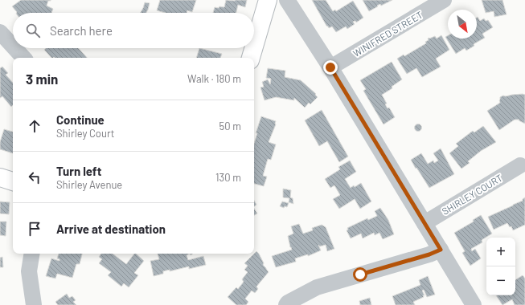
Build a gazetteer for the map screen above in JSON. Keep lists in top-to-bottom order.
{
  "streets": {
    "street": ["WINIFRED STREET", "SHIRLEY COURT"]
  },
  "north": "bottom right",
  "page": {
    "search": "Search here",
    "heading": ["3 min", "Walk · 180 m"],
    "list": [
      ["Continue", "Shirley Court", "50 m"],
      ["Turn left", "Shirley Avenue", "130 m"],
      "Arrive at destination"
    ],
    "map_buttons": ["+", "−"]
  }
}
